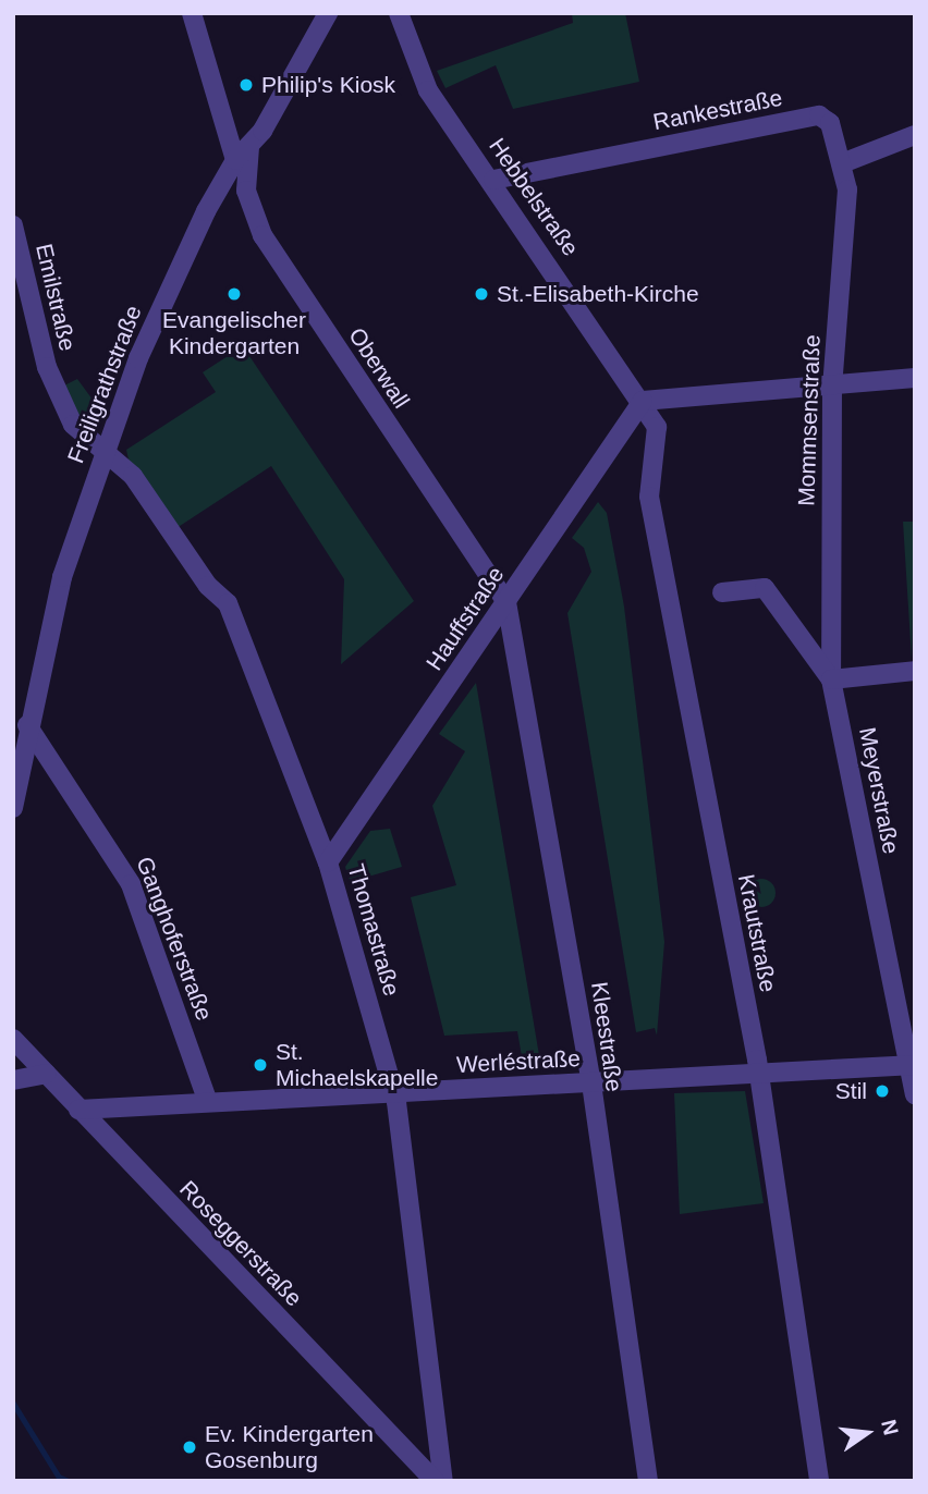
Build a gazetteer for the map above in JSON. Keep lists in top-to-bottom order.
{
  "streets": {
    "street": [
      "Rankestraße",
      "Hebbelstraße",
      "Emilstraße",
      "Oberwall",
      "Freiligrathstraße",
      "Mommsenstraße",
      "Hauffstraße",
      "Meyerstraße",
      "Thomastraße",
      "Krautstraße",
      "Ganghoferstraße",
      "Kleestraße",
      "Werléstraße",
      "Roseggerstraße"
    ]
  },
  "crossings": [
    ["Rankestraße", "Hebbelstraße"],
    ["Rankestraße", "Mommsenstraße"],
    ["Hebbelstraße", "Hauffstraße"],
    ["Hebbelstraße", "Krautstraße"],
    ["Emilstraße", "Freiligrathstraße"],
    ["Emilstraße", "Thomastraße"],
    ["Oberwall", "Freiligrathstraße"],
    ["Oberwall", "Hauffstraße"],
    ["Oberwall", "Kleestraße"],
    ["Freiligrathstraße", "Thomastraße"],
    ["Freiligrathstraße", "Ganghoferstraße"],
    ["Mommsenstraße", "Meyerstraße"],
    ["Hauffstraße", "Thomastraße"],
    ["Hauffstraße", "Krautstraße"],
    ["Hauffstraße", "Kleestraße"],
    ["Meyerstraße", "Werléstraße"],
    ["Thomastraße", "Werléstraße"],
    ["Krautstraße", "Werléstraße"],
    ["Ganghoferstraße", "Werléstraße"],
    ["Kleestraße", "Werléstraße"],
    ["Werléstraße", "Roseggerstraße"]
  ],
  "places": [
    "Philip's Kiosk",
    "Evangelischer Kindergarten",
    "St.-Elisabeth-Kirche",
    "St. Michaelskapelle",
    "Stil",
    "Ev. Kindergarten Gosenburg"
  ],
  "north": "right"
}
